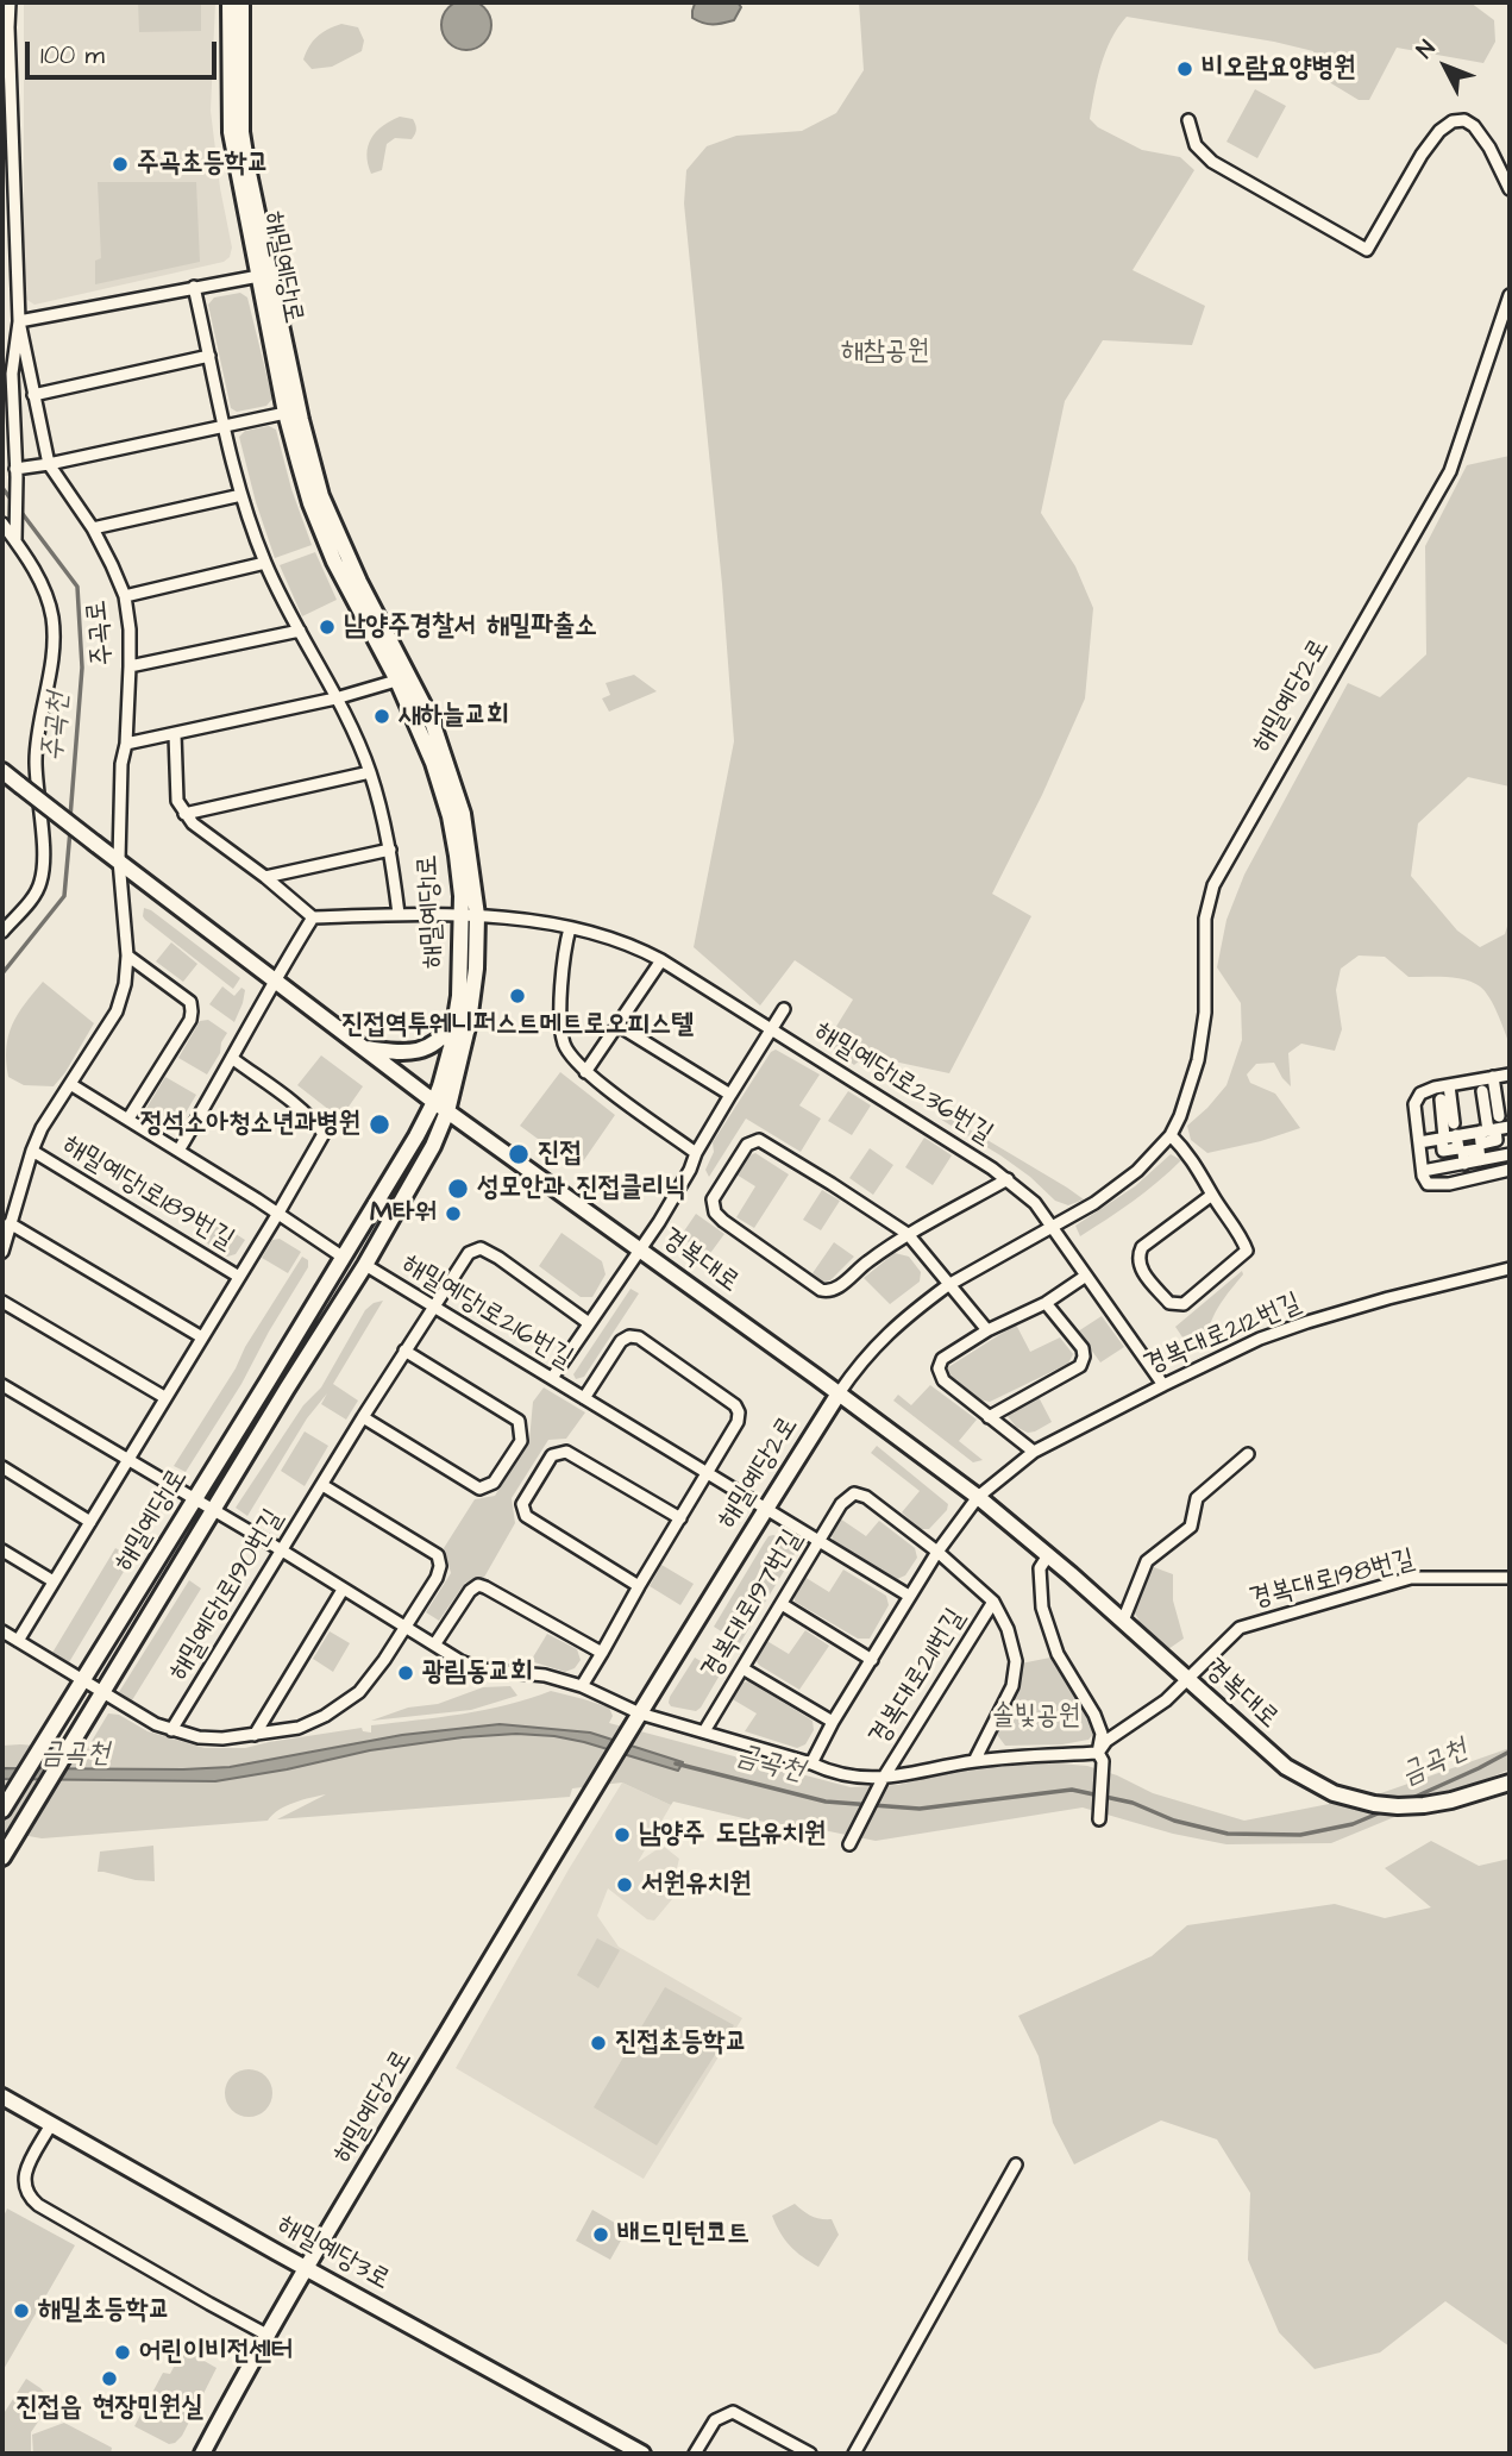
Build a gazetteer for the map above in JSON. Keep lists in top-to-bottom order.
{
  "streets": {
    "street": [
      "해밀예당1로",
      "주곡로",
      "해밀예당2로",
      "해밀예당1로236번길",
      "해밀예당1로189번길",
      "경복대로",
      "해밀예당1로216번길",
      "경복대로212번길",
      "경복대로198번길",
      "해밀예당1로190번길",
      "경복대로197번길",
      "경복대로211번길",
      "해밀예당3로"
    ]
  },
  "crossings": [
    ["해밀예당1로", "해밀예당1로236번길"],
    ["해밀예당1로", "경복대로"],
    ["해밀예당1로", "해밀예당1로216번길"],
    ["주곡로", "해밀예당1로189번길"],
    ["주곡로", "경복대로"],
    ["해밀예당2로", "해밀예당1로236번길"],
    ["해밀예당2로", "경복대로"],
    ["해밀예당2로", "해밀예당1로216번길"],
    ["해밀예당2로", "경복대로211번길"],
    ["해밀예당2로", "해밀예당3로"],
    ["해밀예당1로236번길", "경복대로"],
    ["해밀예당1로236번길", "해밀예당1로216번길"],
    ["해밀예당1로236번길", "해밀예당1로190번길"],
    ["경복대로", "경복대로212번길"],
    ["경복대로", "경복대로198번길"],
    ["경복대로", "경복대로211번길"],
    ["해밀예당1로216번길", "해밀예당1로190번길"],
    ["해밀예당1로216번길", "경복대로211번길"],
    ["경복대로212번길", "경복대로211번길"],
    ["경복대로197번길", "경복대로211번길"]
  ],
  "water": ["주곡천", "금곡천"],
  "parks": ["해참공원", "솔빛공원"],
  "places": [
    "비오람요양병원",
    "주곡초등학교",
    "남양주경찰서 해밀파출소",
    "새하늘교회",
    "진접역투웨니퍼스트메트로오피스텔",
    "정석소아청소년과병원",
    "진접",
    "성모안과 진접클리닉",
    "M타워",
    "광림동교회",
    "남양주 도담유치원",
    "서원유치원",
    "진접초등학교",
    "배드민턴코트",
    "해밀초등학교",
    "어린이비전센터",
    "진접읍 현장민원실"
  ],
  "scale_bar": "100 m",
  "north": "top left"
}
